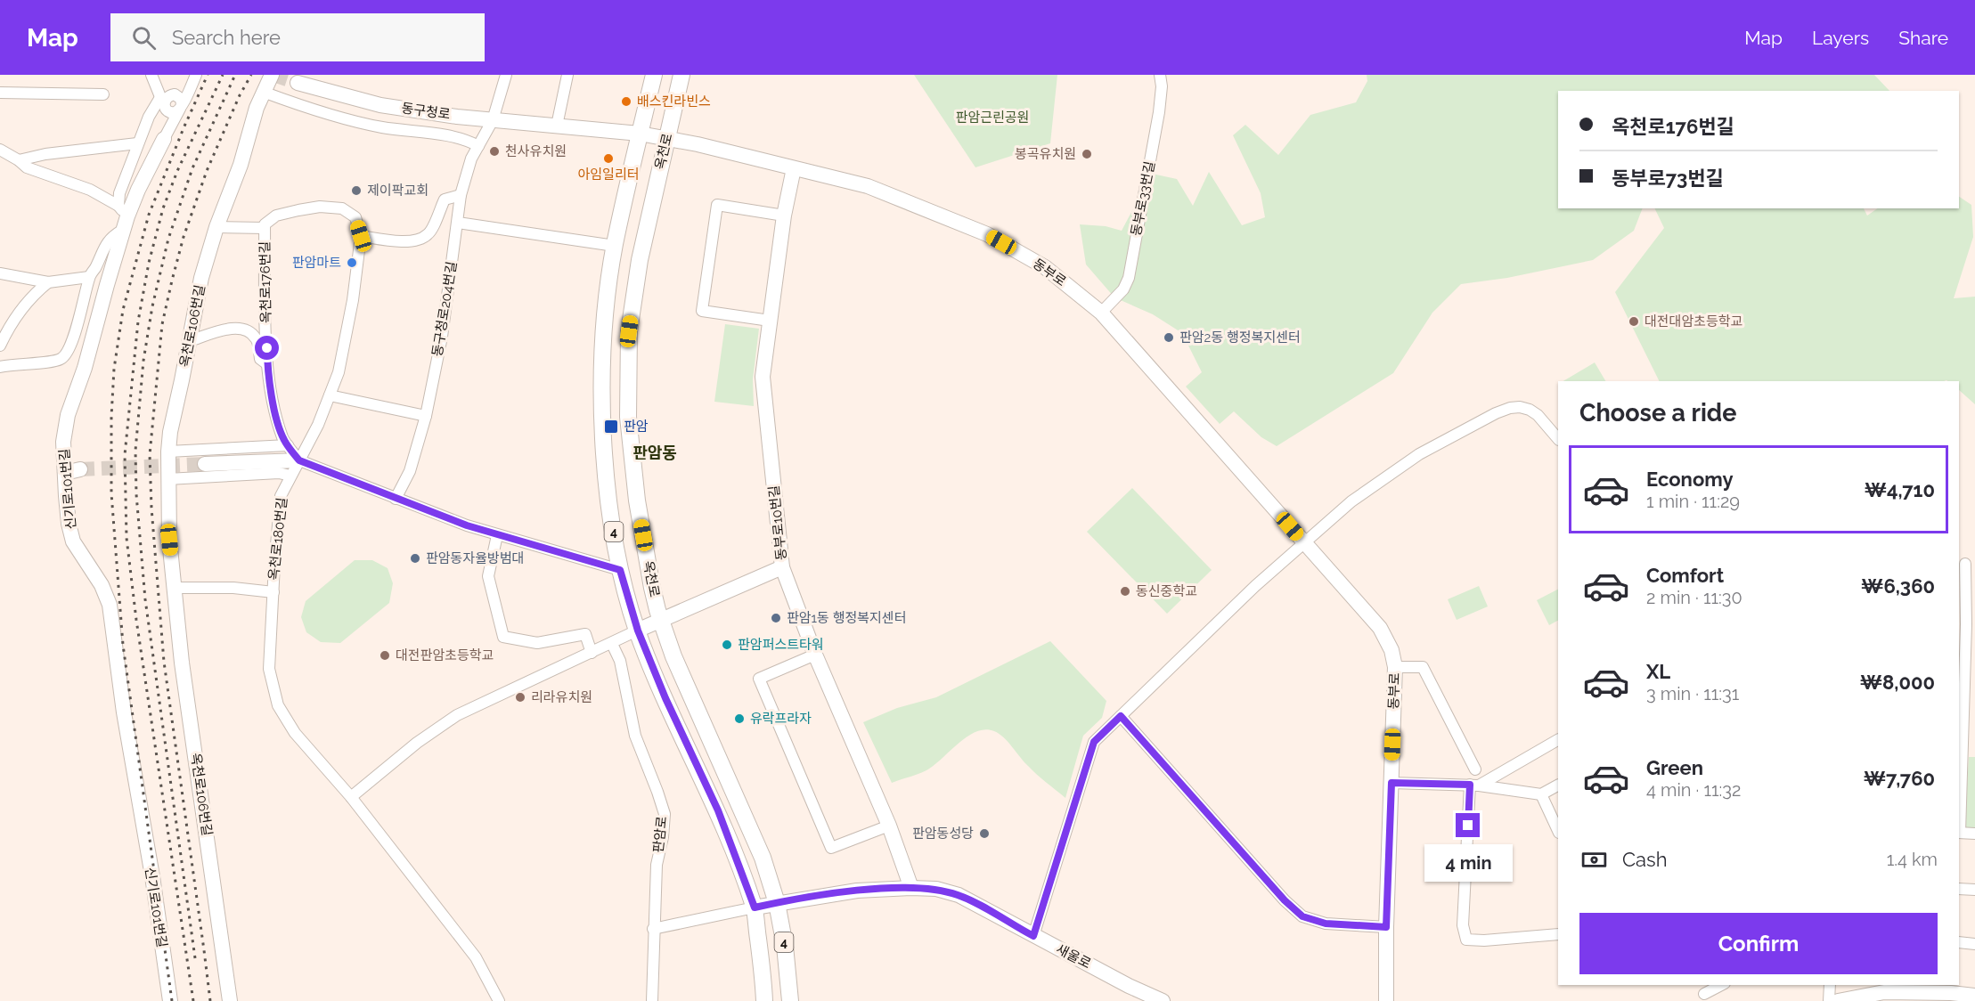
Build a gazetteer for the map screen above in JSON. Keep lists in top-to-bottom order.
{
  "streets": {
    "main road": ["옥천로", "4"],
    "street": [
      "동구청로",
      "동부로33번길",
      "동부로",
      "옥천로176번길",
      "동구청로204번길",
      "옥천로106번길",
      "신기로101번길",
      "동부로10번길",
      "옥천로180번길",
      "판암로",
      "새울로"
    ]
  },
  "crossings": [
    ["동구청로", "옥천로"],
    ["동구청로", "동부로"],
    ["동구청로", "동구청로204번길"],
    ["옥천로", "동부로"],
    ["옥천로", "새울로"],
    ["동부로33번길", "동부로"],
    ["동부로", "동부로10번길"],
    ["옥천로176번길", "옥천로180번길"],
    ["동부로10번길", "새울로"]
  ],
  "districts": ["판암동"],
  "parks": ["판암근린공원"],
  "places": {
    "other": [
      "배스킨라빈스",
      "천사유치원",
      "봉곡유치원",
      "아임일리터",
      "제이팍교회",
      "판암마트",
      "대전대암초등학교",
      "판암2동 행정복지센터",
      "판암동자율방범대",
      "동신중학교",
      "판암1동 행정복지센터",
      "판암퍼스트타워",
      "대전판암초등학교",
      "리라유치원",
      "유락프라자",
      "판암동성당"
    ],
    "transit": ["판암"]
  },
  "page": {
    "header": "Map",
    "search": "Search here",
    "nav": ["Map", "Layers", "Share"],
    "banner": ["옥천로176번길", "동부로73번길"],
    "heading": "Choose a ride",
    "list": [
      {
        "name": "Economy",
        "note": "1 min · 11:29",
        "value": "₩4,710"
      },
      {
        "name": "Comfort",
        "note": "2 min · 11:30",
        "value": "₩6,360"
      },
      {
        "name": "XL",
        "note": "3 min · 11:31",
        "value": "₩8,000"
      },
      {
        "name": "Green",
        "note": "4 min · 11:32",
        "value": "₩7,760"
      }
    ],
    "pay": ["Cash", "1.4 km"],
    "bubble": "4 min",
    "buttons": "Confirm"
  }
}
